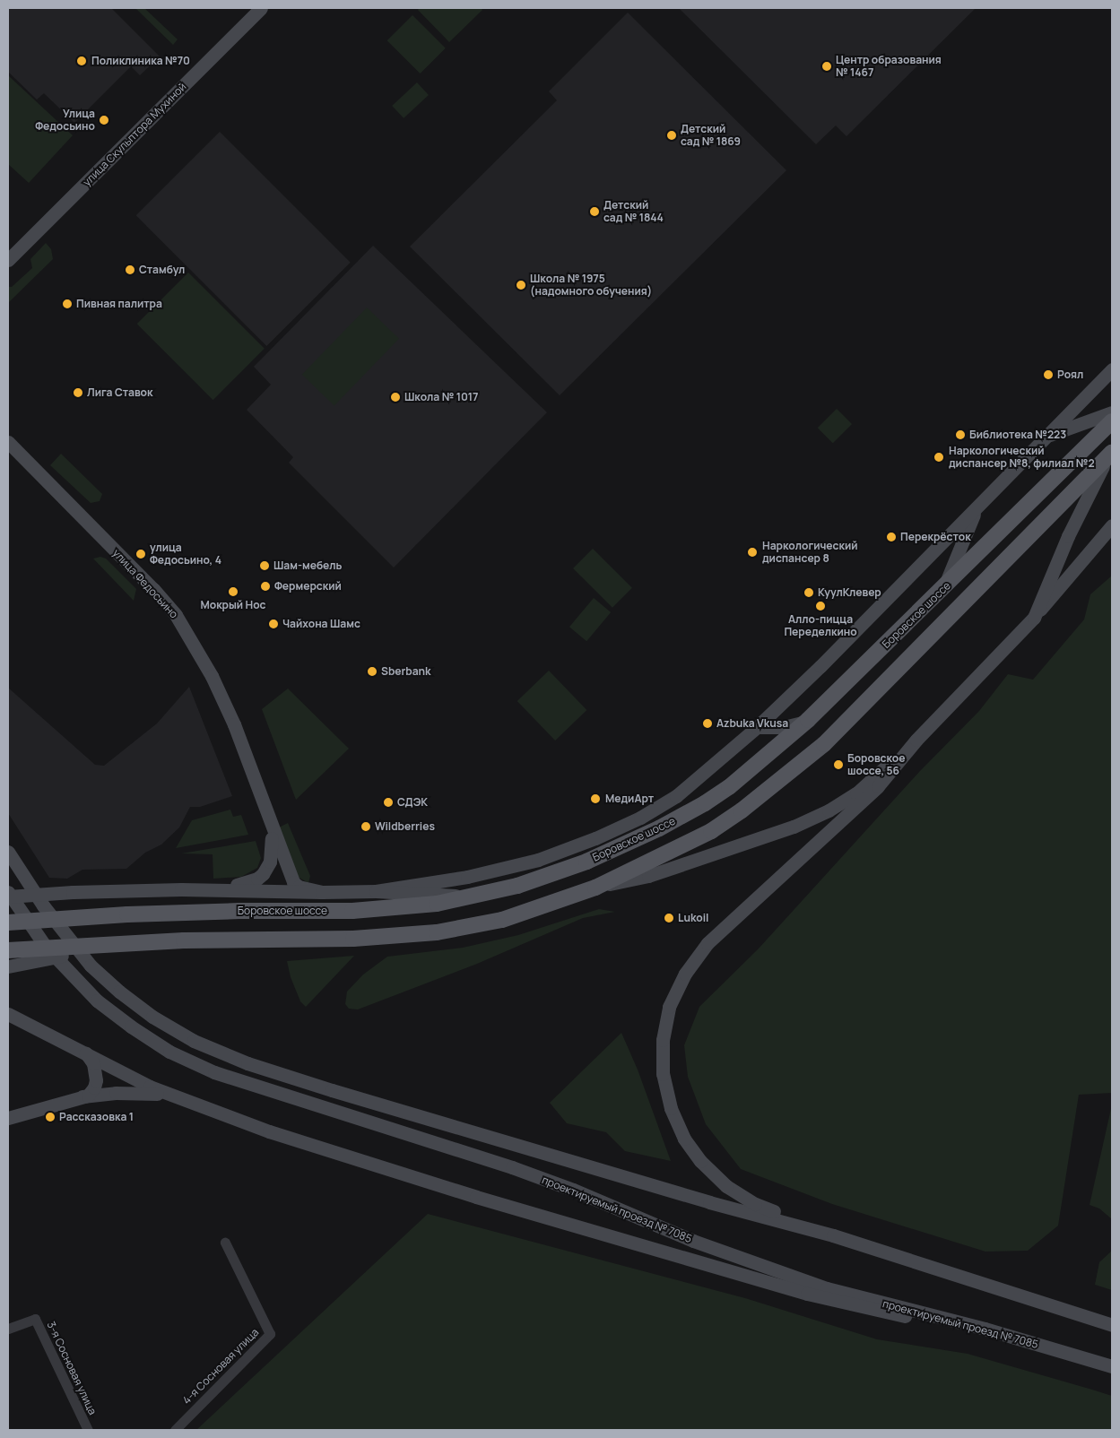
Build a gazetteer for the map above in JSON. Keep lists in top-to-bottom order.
{
  "streets": {
    "main road": [
      "улица Скульптора Мухиной",
      "улица Федосьино",
      "Боровское шоссе",
      "проектируемый проезд № 7085"
    ],
    "street": ["4-я Сосновая улица", "3-я Сосновая улица"]
  },
  "places": [
    "Поликлиника №70",
    "Центр образования № 1467",
    "Улица Федосьино",
    "Детский сад № 1869",
    "Детский сад № 1844",
    "Стамбул",
    "Школа № 1975 (надомного обучения)",
    "Пивная палитра",
    "Роял",
    "Лига Ставок",
    "Школа № 1017",
    "Библиотека №223",
    "Наркологический диспансер №8, филиал №2",
    "Перекрёсток",
    "Наркологический диспансер 8",
    "улица Федосьино, 4",
    "Шам-мебель",
    "Фермерский",
    "Мокрый Нос",
    "КуулКлевер",
    "Алло-пицца Переделкино",
    "Чайхона Шамс",
    "Sberbank",
    "Azbuka Vkusa",
    "Боровское шоссе, 56",
    "МедиАрт",
    "СДЭК",
    "Wildberries",
    "Lukoil",
    "Рассказовка 1"
  ]
}
